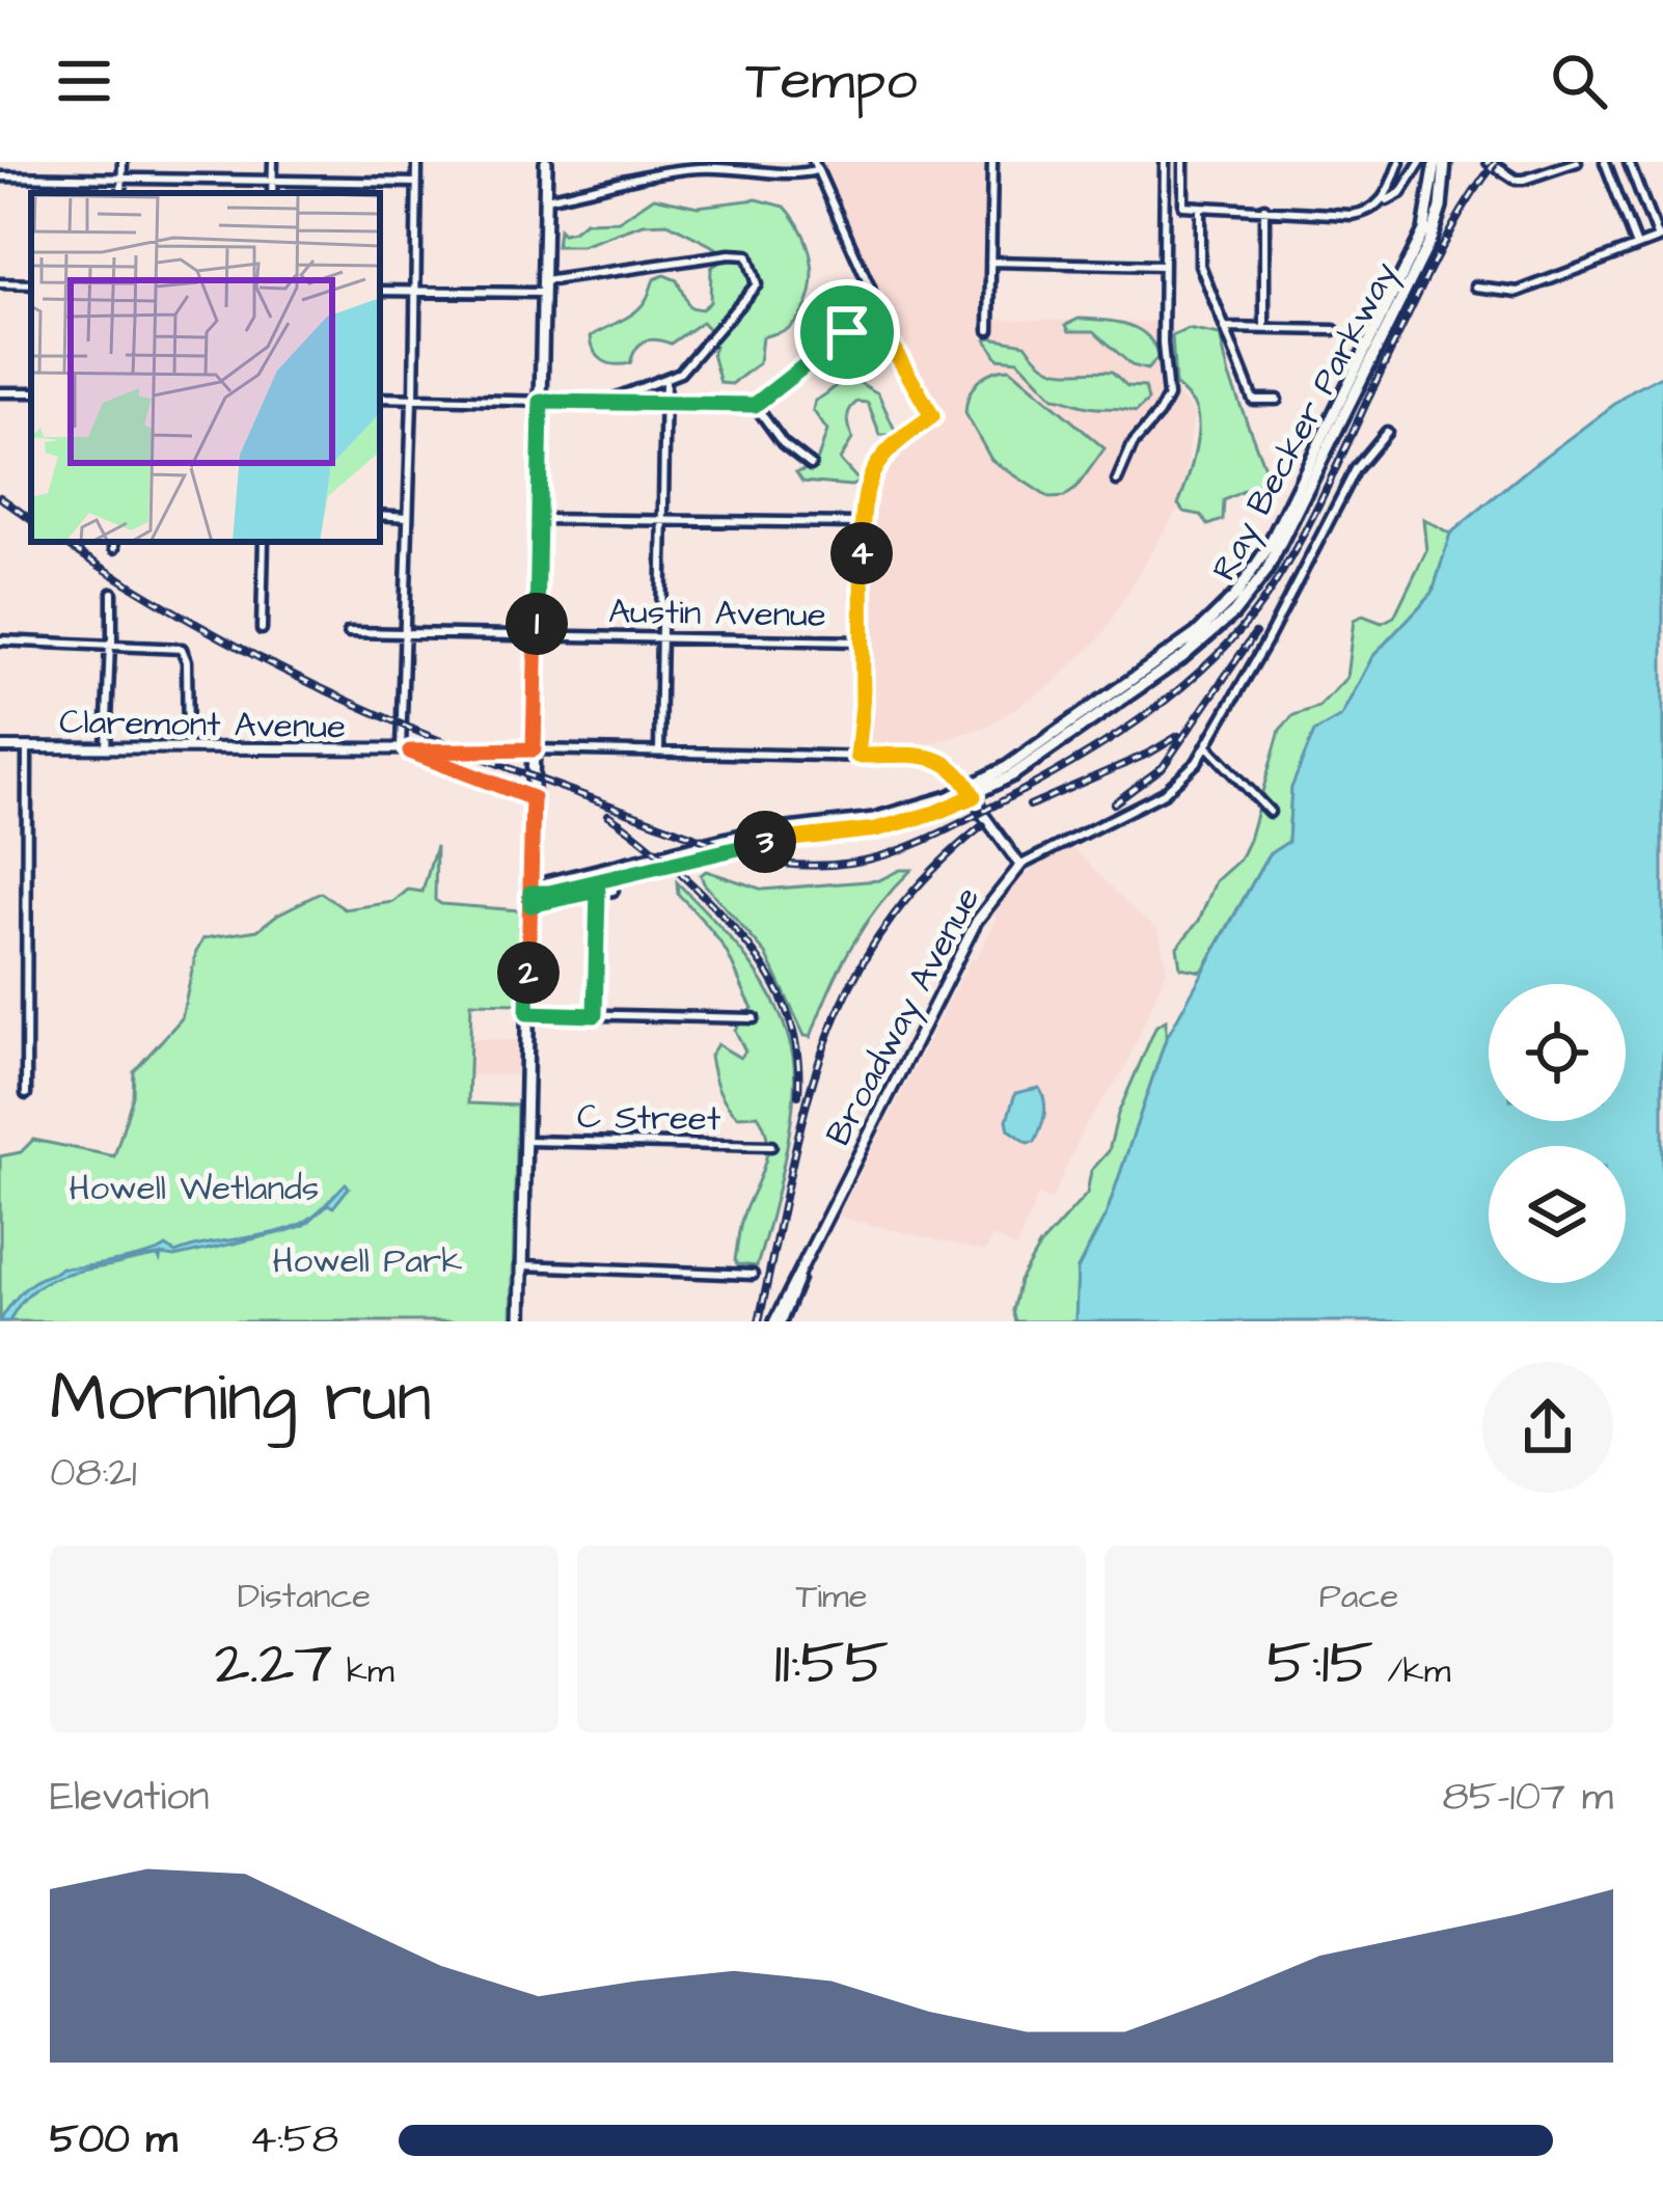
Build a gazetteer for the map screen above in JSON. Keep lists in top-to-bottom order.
{
  "streets": {
    "main road": ["Ray Becker Parkway"],
    "street": [
      "Austin Avenue",
      "Claremont Avenue",
      "Broadway Avenue",
      "C Street"
    ]
  },
  "crossings": [
    ["Ray Becker Parkway", "Claremont Avenue"],
    ["Claremont Avenue", "Broadway Avenue"]
  ],
  "parks": ["Howell Wetlands", "Howell Park"],
  "page": {
    "header": "Tempo",
    "pins": [
      "4",
      "1",
      "3",
      "2"
    ],
    "heading": ["Morning run", "08:21"],
    "stats": [
      ["Distance", "2.27 km"],
      ["Time", "11:55"],
      ["Pace", "5:15 /km"]
    ],
    "chart": ["Elevation", "85–107 m"],
    "list": [
      {
        "name": "500 m",
        "note": "4:58"
      }
    ]
  }
}
